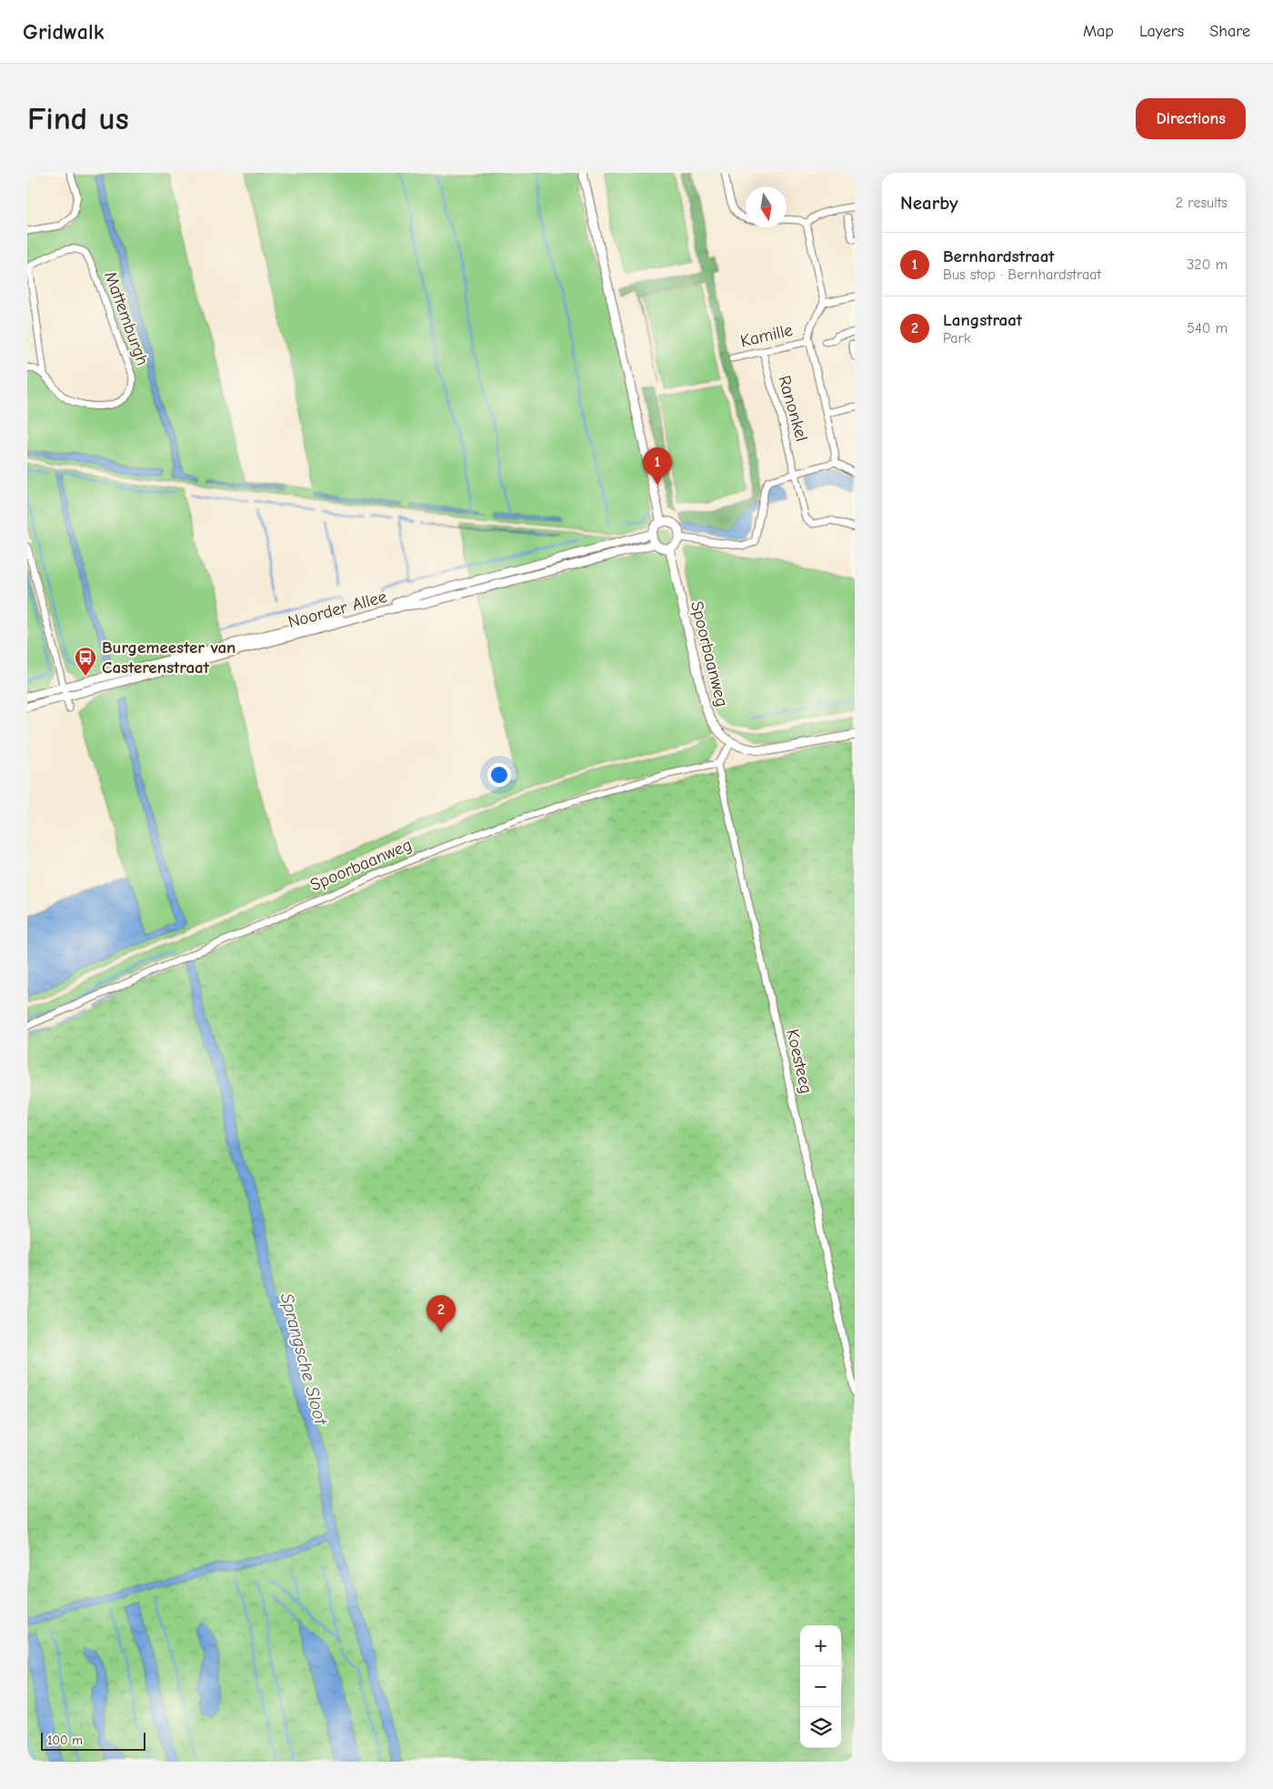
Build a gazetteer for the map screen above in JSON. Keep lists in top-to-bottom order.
{
  "streets": {
    "street": [
      "Mattemburgh",
      "Kamille",
      "Ranonkel",
      "Noorder Allee",
      "Spoorbaanweg",
      "Koesteeg"
    ]
  },
  "crossings": [
    ["Kamille", "Ranonkel"],
    ["Noorder Allee", "Spoorbaanweg"],
    ["Spoorbaanweg", "Koesteeg"]
  ],
  "water": ["Sprangsche Sloot"],
  "places": {
    "bus stop": ["Burgemeester van Casterenstraat"]
  },
  "scale_bar": "100 m",
  "north": "bottom",
  "page": {
    "header": "Gridwalk",
    "nav": ["Map", "Layers", "Share"],
    "buttons": "Directions",
    "title": "Find us",
    "heading": ["Nearby", "2 results"],
    "list": [
      {
        "mark": "1",
        "name": "Bernhardstraat",
        "note": "Bus stop · Bernhardstraat",
        "value": "320 m"
      },
      {
        "mark": "2",
        "name": "Langstraat",
        "note": "Park",
        "value": "540 m"
      }
    ],
    "pins": ["1", "2"],
    "map_buttons": ["+", "−"],
    "scale": "100 m"
  }
}
